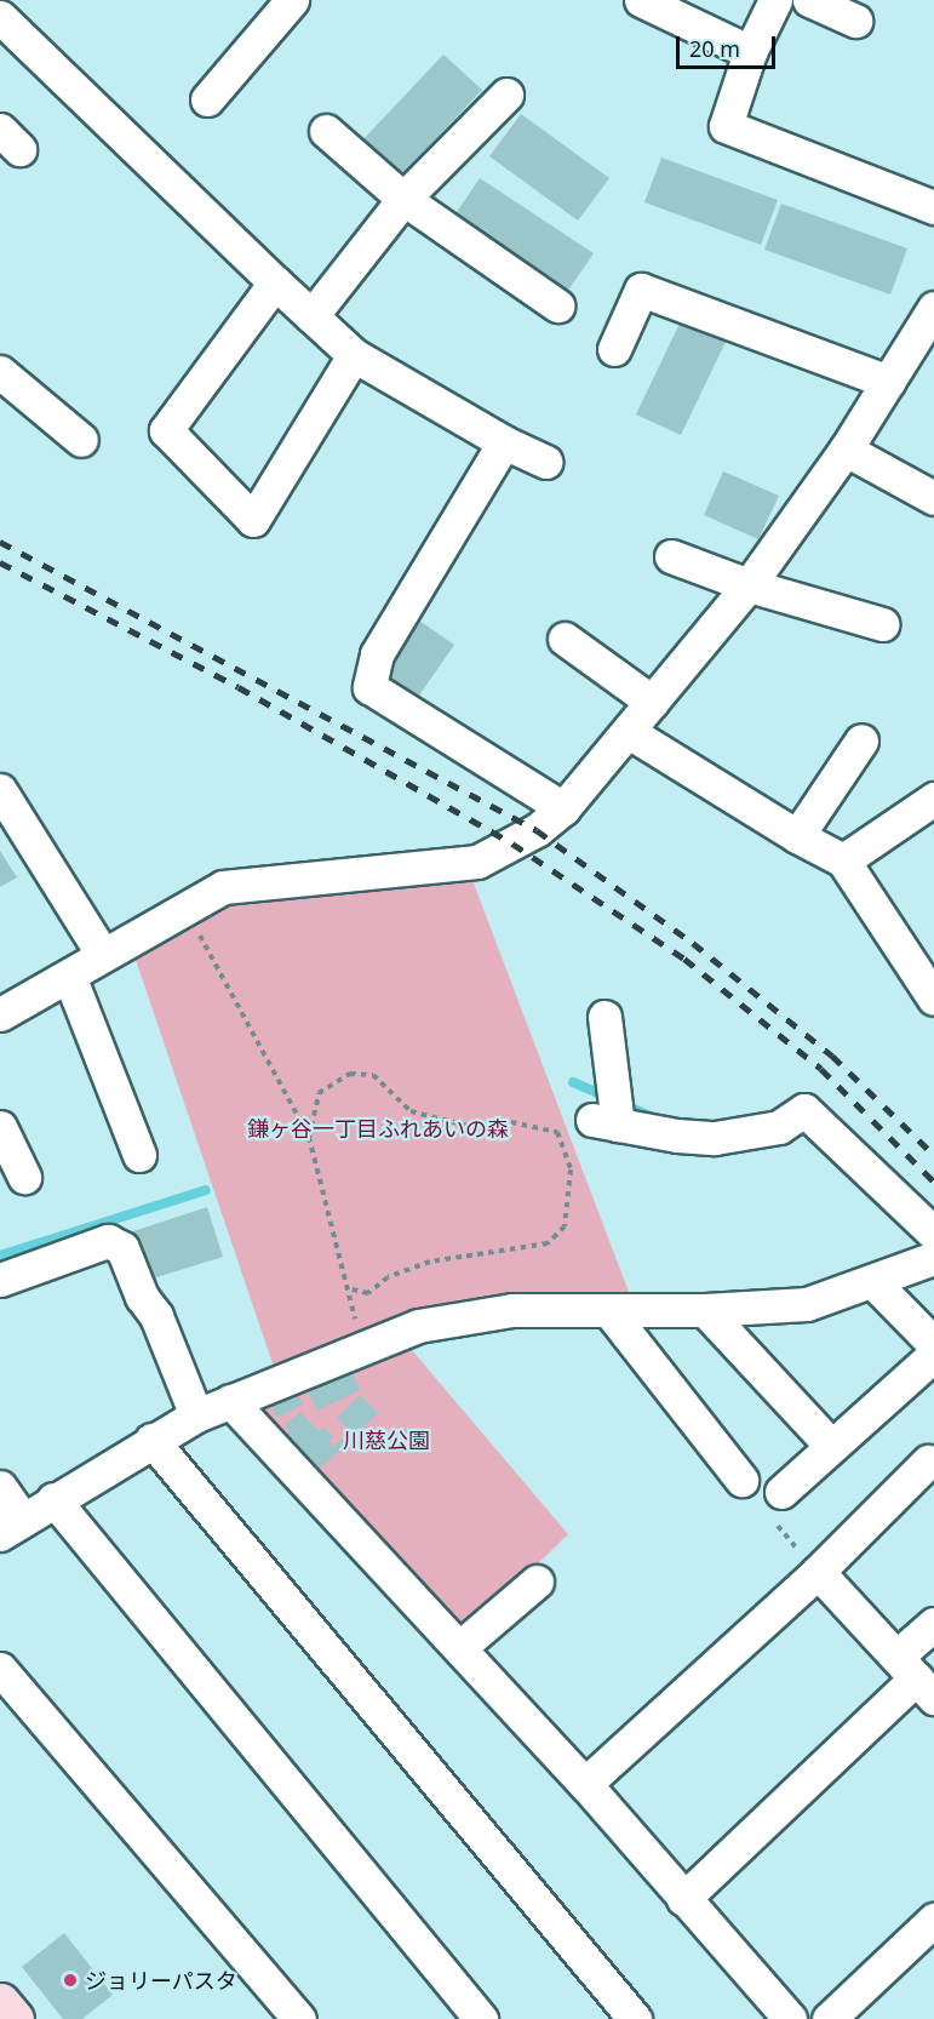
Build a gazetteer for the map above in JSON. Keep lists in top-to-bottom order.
{
  "parks": ["鎌ヶ谷一丁目ふれあいの森", "川慈公園"],
  "places": ["ジョリーパスタ"],
  "scale_bar": "20 m"
}
